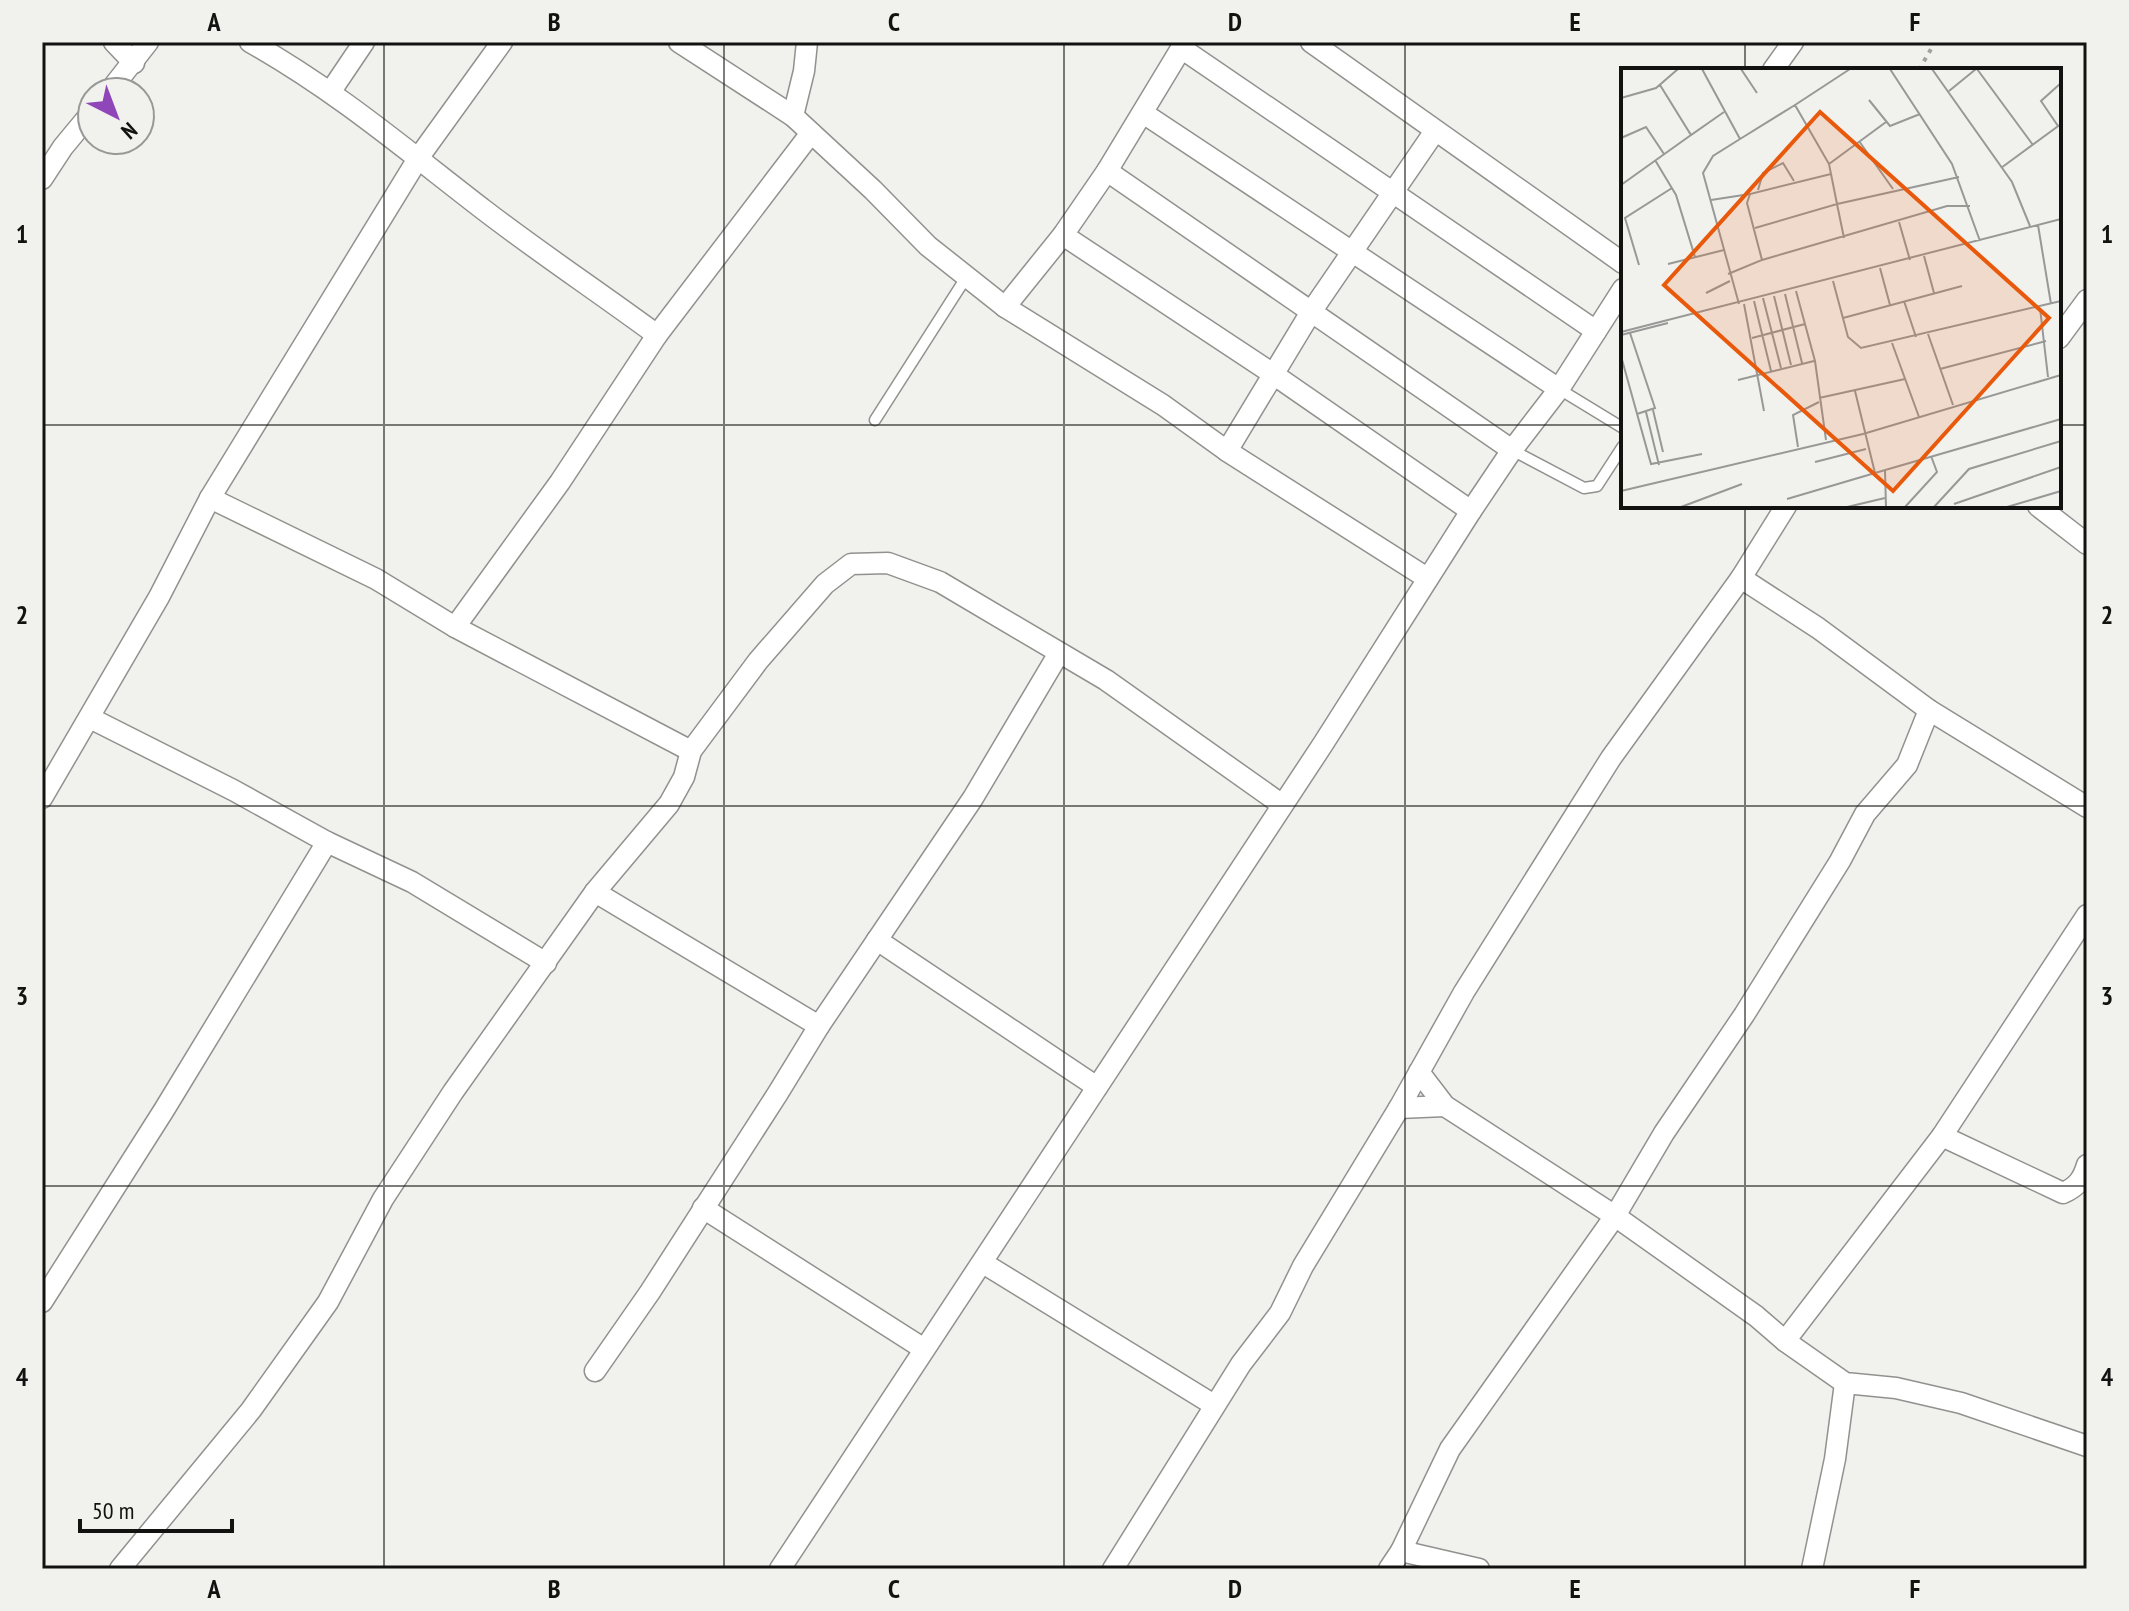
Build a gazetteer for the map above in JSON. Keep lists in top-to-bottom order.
{
  "scale_bar": "50 m",
  "north": "bottom right",
  "grid": {
    "columns": [
      "A",
      "B",
      "C",
      "D",
      "E",
      "F"
    ],
    "rows": [
      "1",
      "2",
      "3",
      "4"
    ]
  }
}
